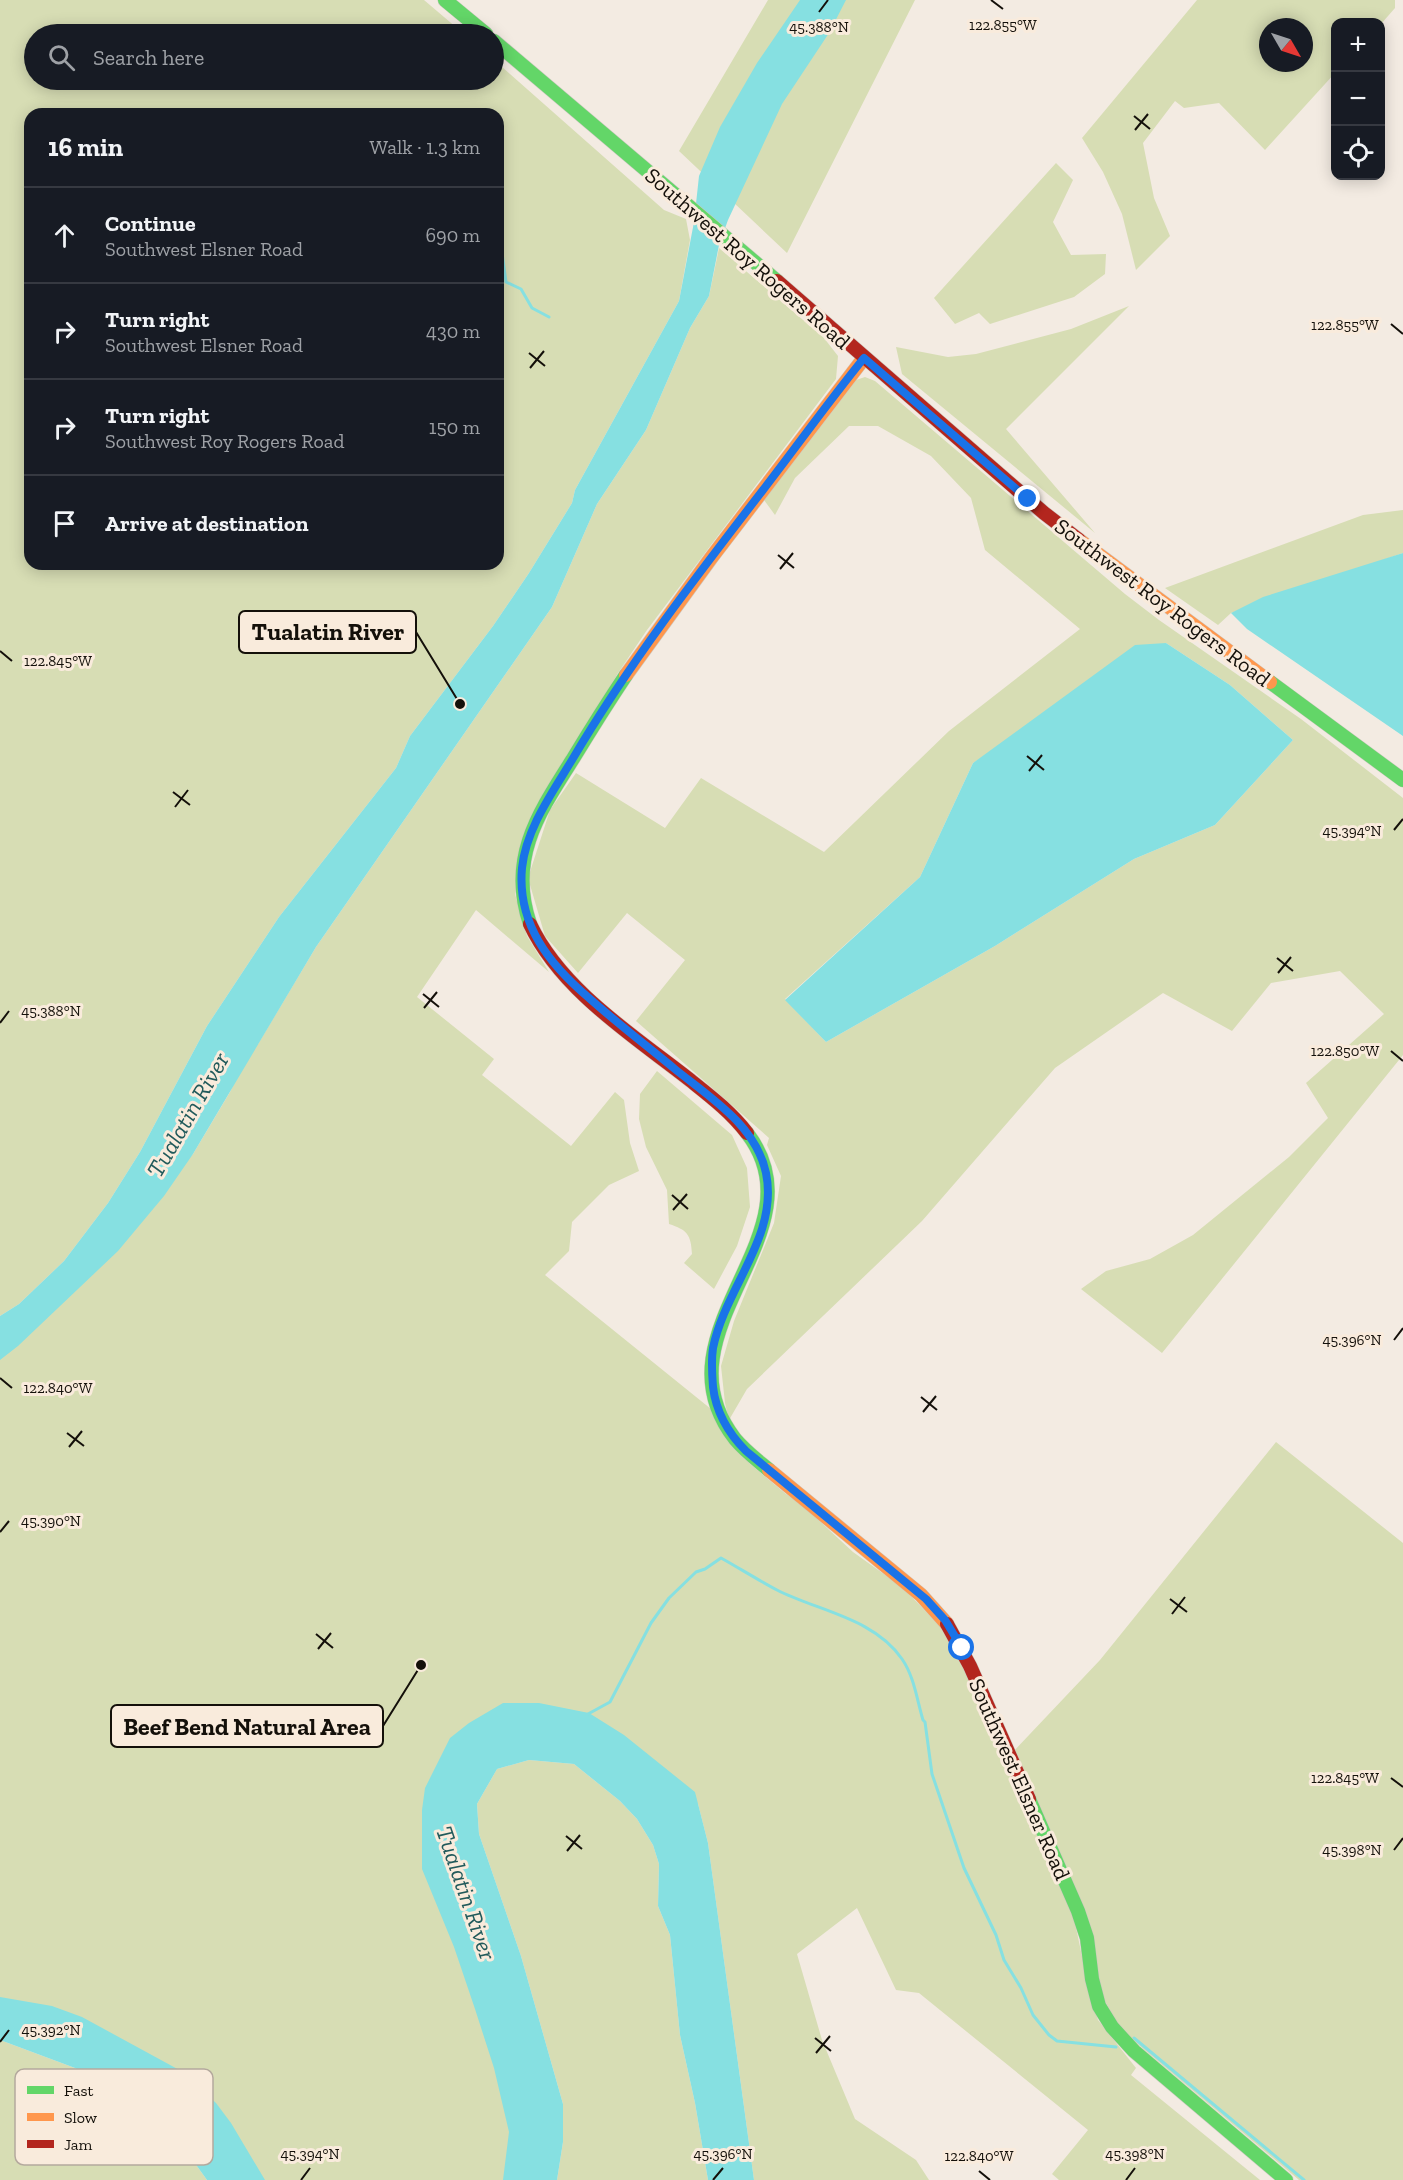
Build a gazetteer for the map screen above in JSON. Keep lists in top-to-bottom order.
{
  "streets": {
    "street": ["Southwest Roy Rogers Road", "Southwest Elsner Road"]
  },
  "crossings": [
    ["Southwest Roy Rogers Road", "Southwest Elsner Road"]
  ],
  "water": ["Tualatin River"],
  "places": ["Tualatin River", "Beef Bend Natural Area"],
  "legend": ["Fast", "Slow", "Jam"],
  "north": "bottom right",
  "page": {
    "map_buttons": ["+", "−"],
    "search": "Search here",
    "heading": ["16 min", "Walk · 1.3 km"],
    "list": [
      ["Continue", "Southwest Elsner Road", "690 m"],
      ["Turn right", "Southwest Elsner Road", "430 m"],
      ["Turn right", "Southwest Roy Rogers Road", "150 m"],
      "Arrive at destination"
    ]
  },
  "coordinates": [
    "122.855°W",
    "45.388°N",
    "122.845°W",
    "45.394°N",
    "122.850°W",
    "45.396°N",
    "122.840°W",
    "45.390°N",
    "45.398°N",
    "45.392°N"
  ]
}
